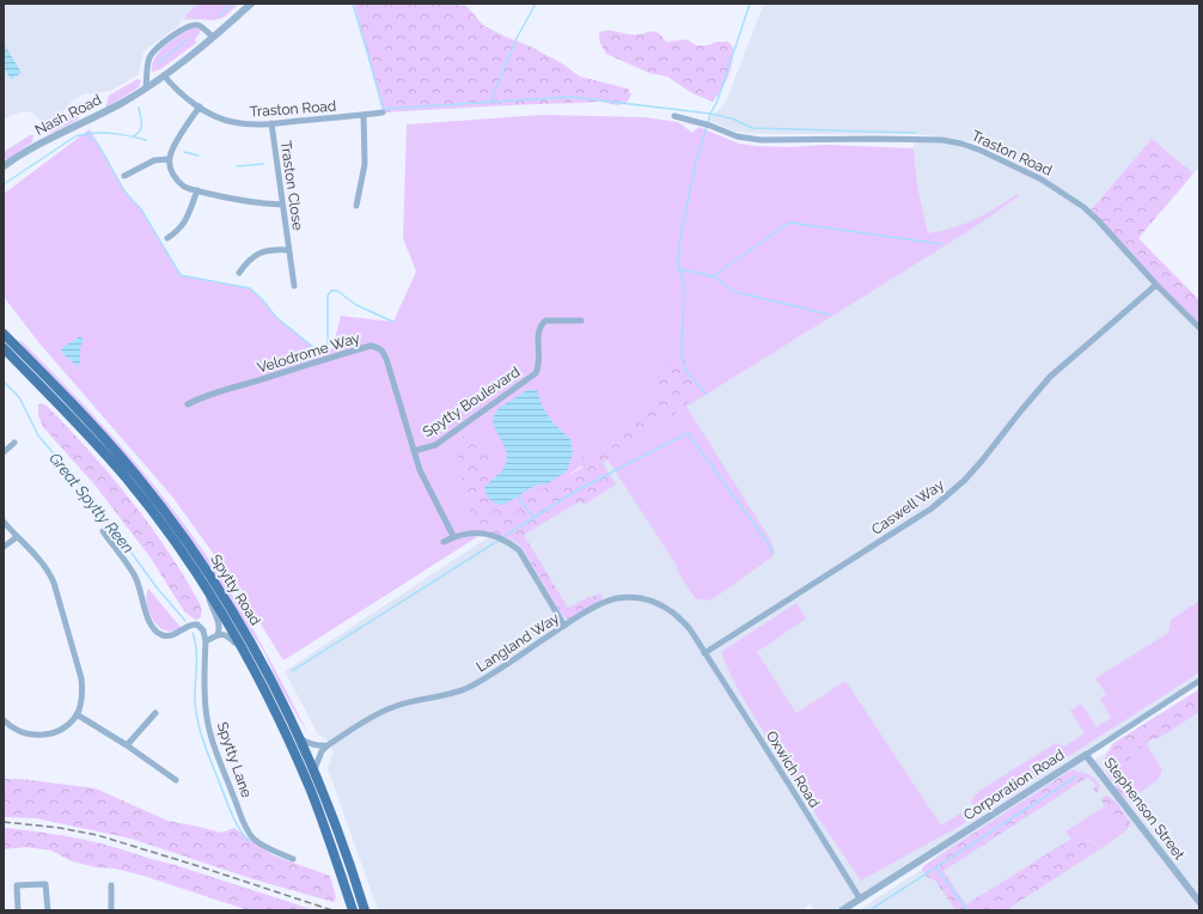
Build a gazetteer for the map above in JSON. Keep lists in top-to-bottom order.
{
  "streets": {
    "main road": ["Spytty Road"],
    "street": [
      "Traston Road",
      "Nash Road",
      "Traston Close",
      "Velodrome Way",
      "Spytty Boulevard",
      "Caswell Way",
      "Langland Way",
      "Spytty Lane",
      "Oxwich Road",
      "Corporation Road",
      "Stephenson Street"
    ]
  },
  "crossings": [
    ["Traston Road", "Nash Road"],
    ["Traston Road", "Traston Close"],
    ["Traston Road", "Caswell Way"],
    ["Velodrome Way", "Spytty Boulevard"],
    ["Caswell Way", "Langland Way"],
    ["Caswell Way", "Oxwich Road"],
    ["Spytty Road", "Langland Way"],
    ["Langland Way", "Oxwich Road"],
    ["Oxwich Road", "Corporation Road"],
    ["Corporation Road", "Stephenson Street"]
  ],
  "water": ["Great Spytty Reen"]
}
